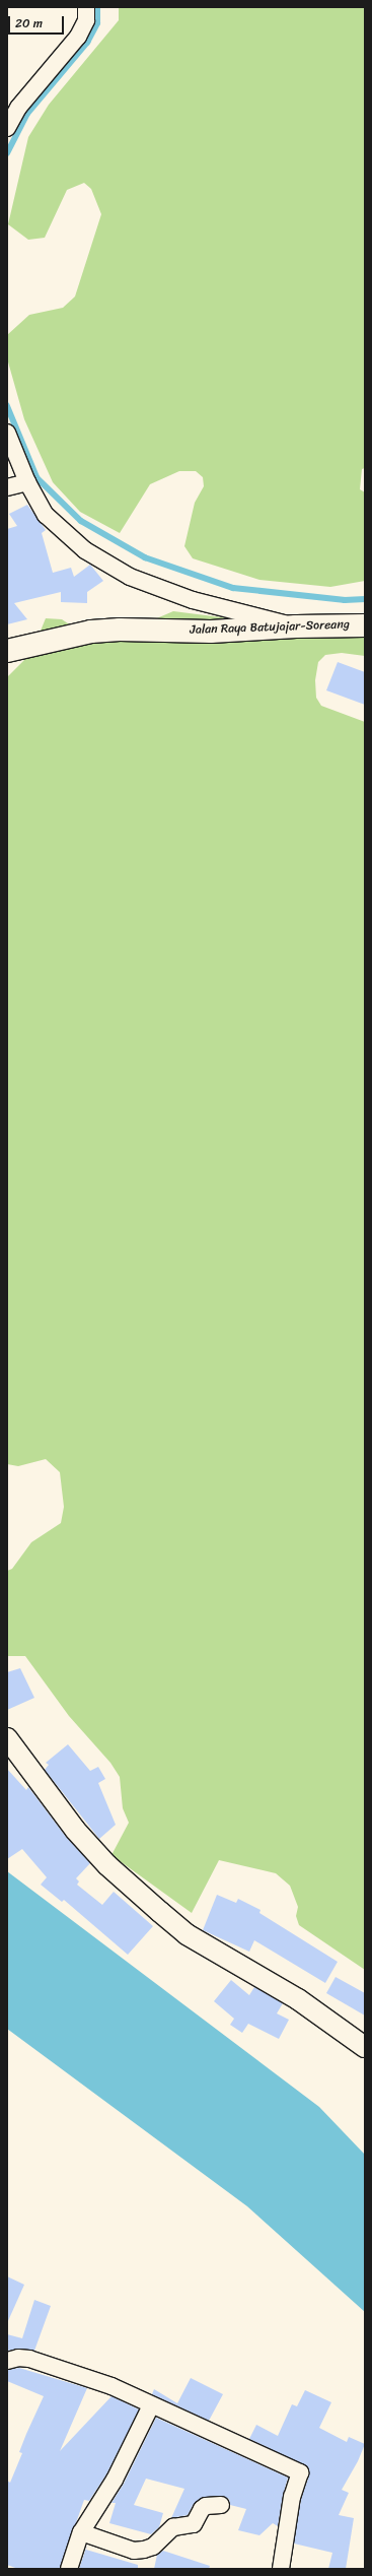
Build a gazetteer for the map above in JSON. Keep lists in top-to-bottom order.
{
  "streets": {
    "highway": ["Jalan Raya Batujajar-Soreang"]
  },
  "scale_bar": "20 m"
}
